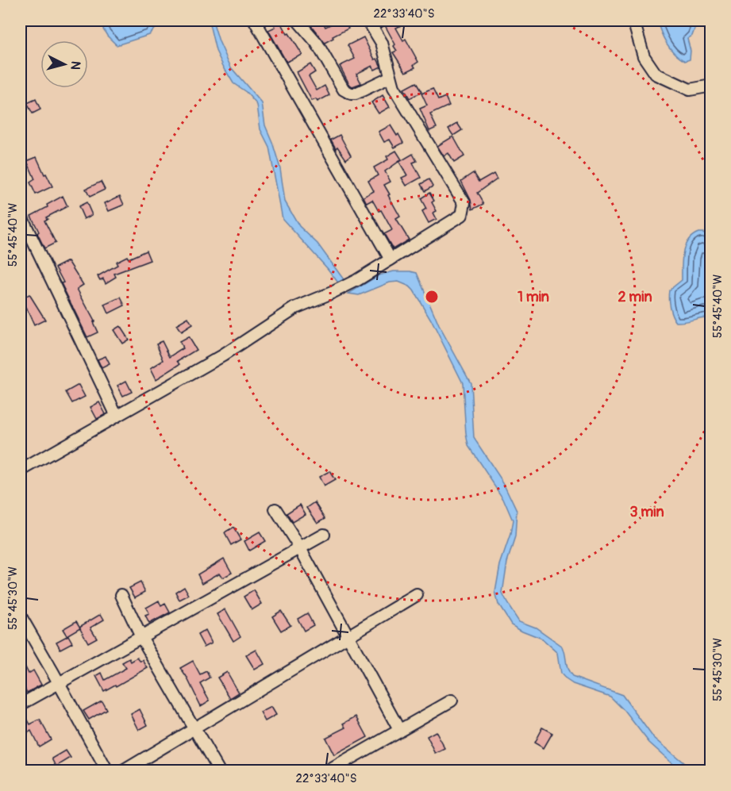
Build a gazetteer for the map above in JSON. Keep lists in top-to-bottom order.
{
  "north": "right",
  "coordinates": ["22°33'40\"S", "55°45'40\"W", "55°45'30\"W"],
  "rings": ["1 min", "2 min", "3 min"]
}
